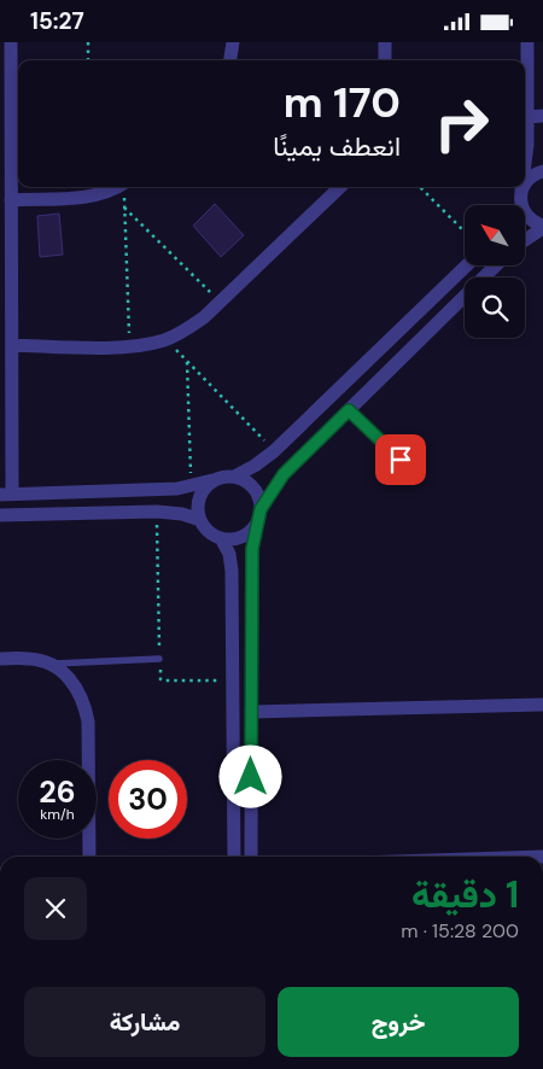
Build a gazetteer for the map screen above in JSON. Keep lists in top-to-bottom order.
{
  "north": "top left",
  "page": {
    "status": "15:27",
    "turn": ["170 m", "انعطف يمينًا"],
    "speed": "26 km/h",
    "limit": "30",
    "heading": ["1 دقيقة", "200 m · 15:28"],
    "buttons": ["خروج", "مشاركة"]
  }
}
